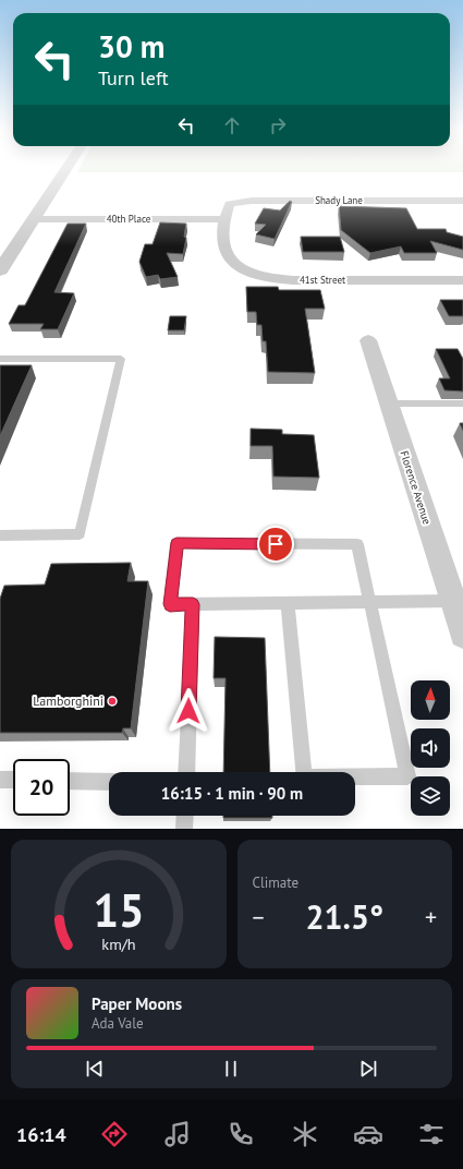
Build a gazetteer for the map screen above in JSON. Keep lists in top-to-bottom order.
{
  "streets": {
    "street": [
      "Shady Lane",
      "40th Place",
      "41st Street",
      "Florence Avenue"
    ]
  },
  "crossings": [
    ["Shady Lane", "40th Place"],
    ["Shady Lane", "41st Street"],
    ["40th Place", "41st Street"]
  ],
  "places": ["Lamborghini"],
  "north": "top",
  "page": {
    "turn": ["30 m", "Turn left"],
    "limit": "20",
    "trip": "16:15 · 1 min · 90 m",
    "tile": "Climate",
    "heat": ["−", "21.5°", "+"],
    "song": ["Paper Moons", "Ada Vale"],
    "tabs": "16:14",
    "gauge": ["15", "km/h"]
  }
}
